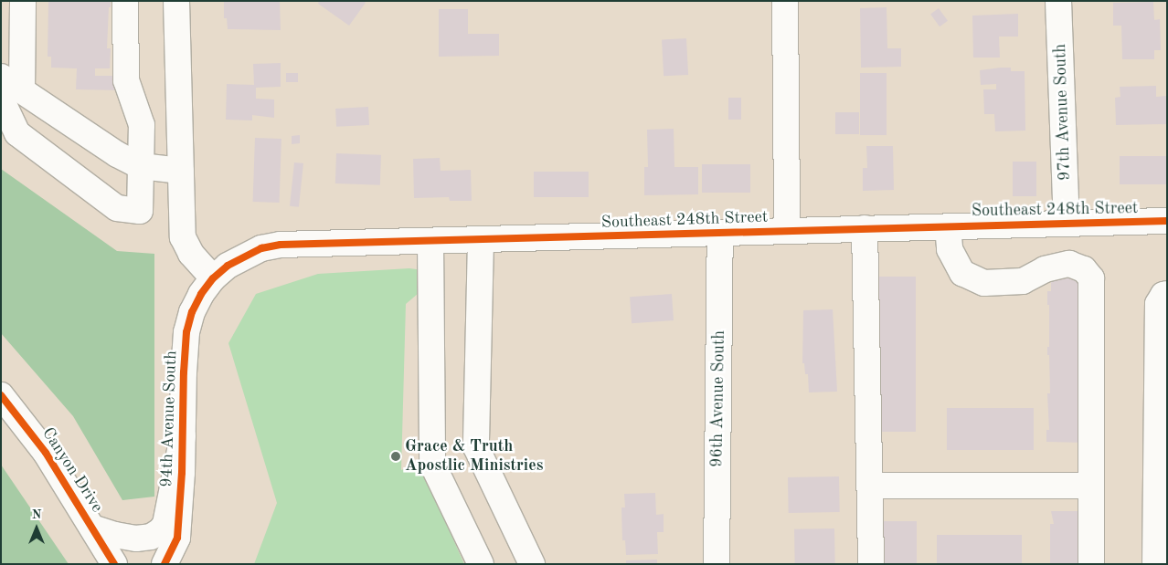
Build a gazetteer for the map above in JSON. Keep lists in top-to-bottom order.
{
  "streets": {
    "street": [
      "97th Avenue South",
      "Southeast 248th Street",
      "96th Avenue South",
      "94th Avenue South",
      "Canyon Drive"
    ]
  },
  "crossings": [
    ["97th Avenue South", "Southeast 248th Street"],
    ["Southeast 248th Street", "96th Avenue South"],
    ["Southeast 248th Street", "94th Avenue South"]
  ],
  "places": ["Grace & Truth Apostlic Ministries"],
  "north": "top"
}
